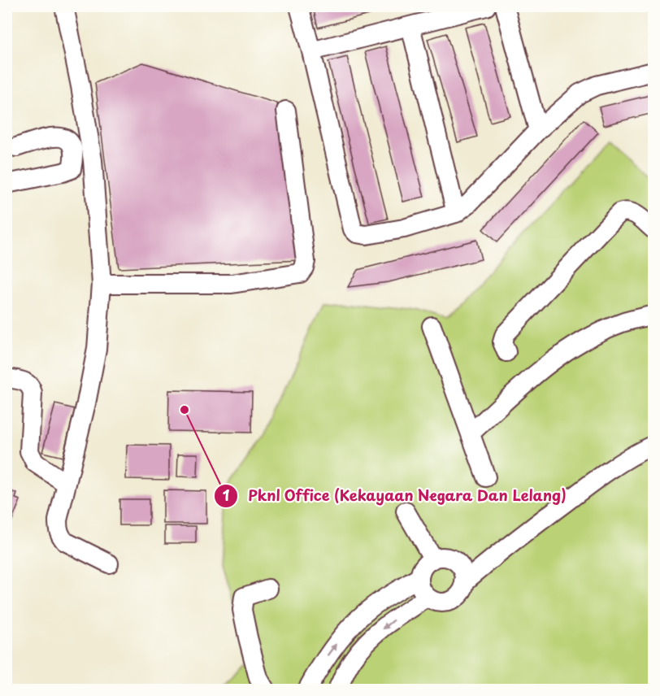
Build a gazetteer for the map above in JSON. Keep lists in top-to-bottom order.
{
  "places": ["Pknl Office (Kekayaan Negara Dan Lelang)"]
}
